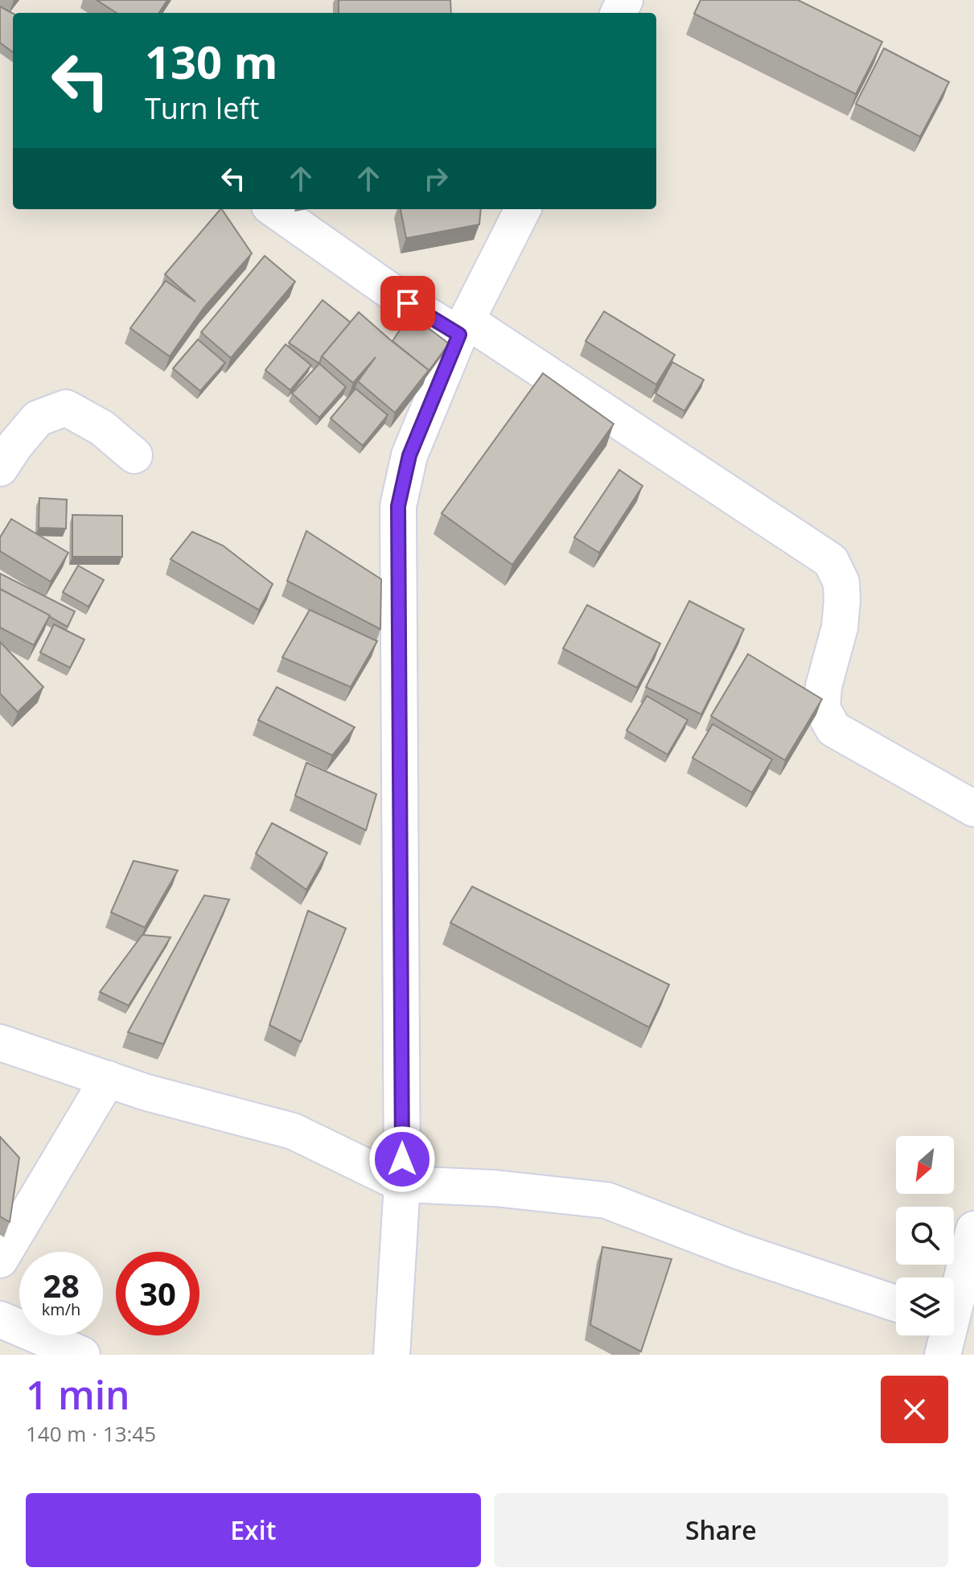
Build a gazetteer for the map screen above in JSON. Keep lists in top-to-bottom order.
{
  "north": "bottom left",
  "page": {
    "turn": ["130 m", "Turn left"],
    "speed": "28 km/h",
    "limit": "30",
    "heading": ["1 min", "140 m · 13:45"],
    "buttons": ["Exit", "Share"]
  }
}
